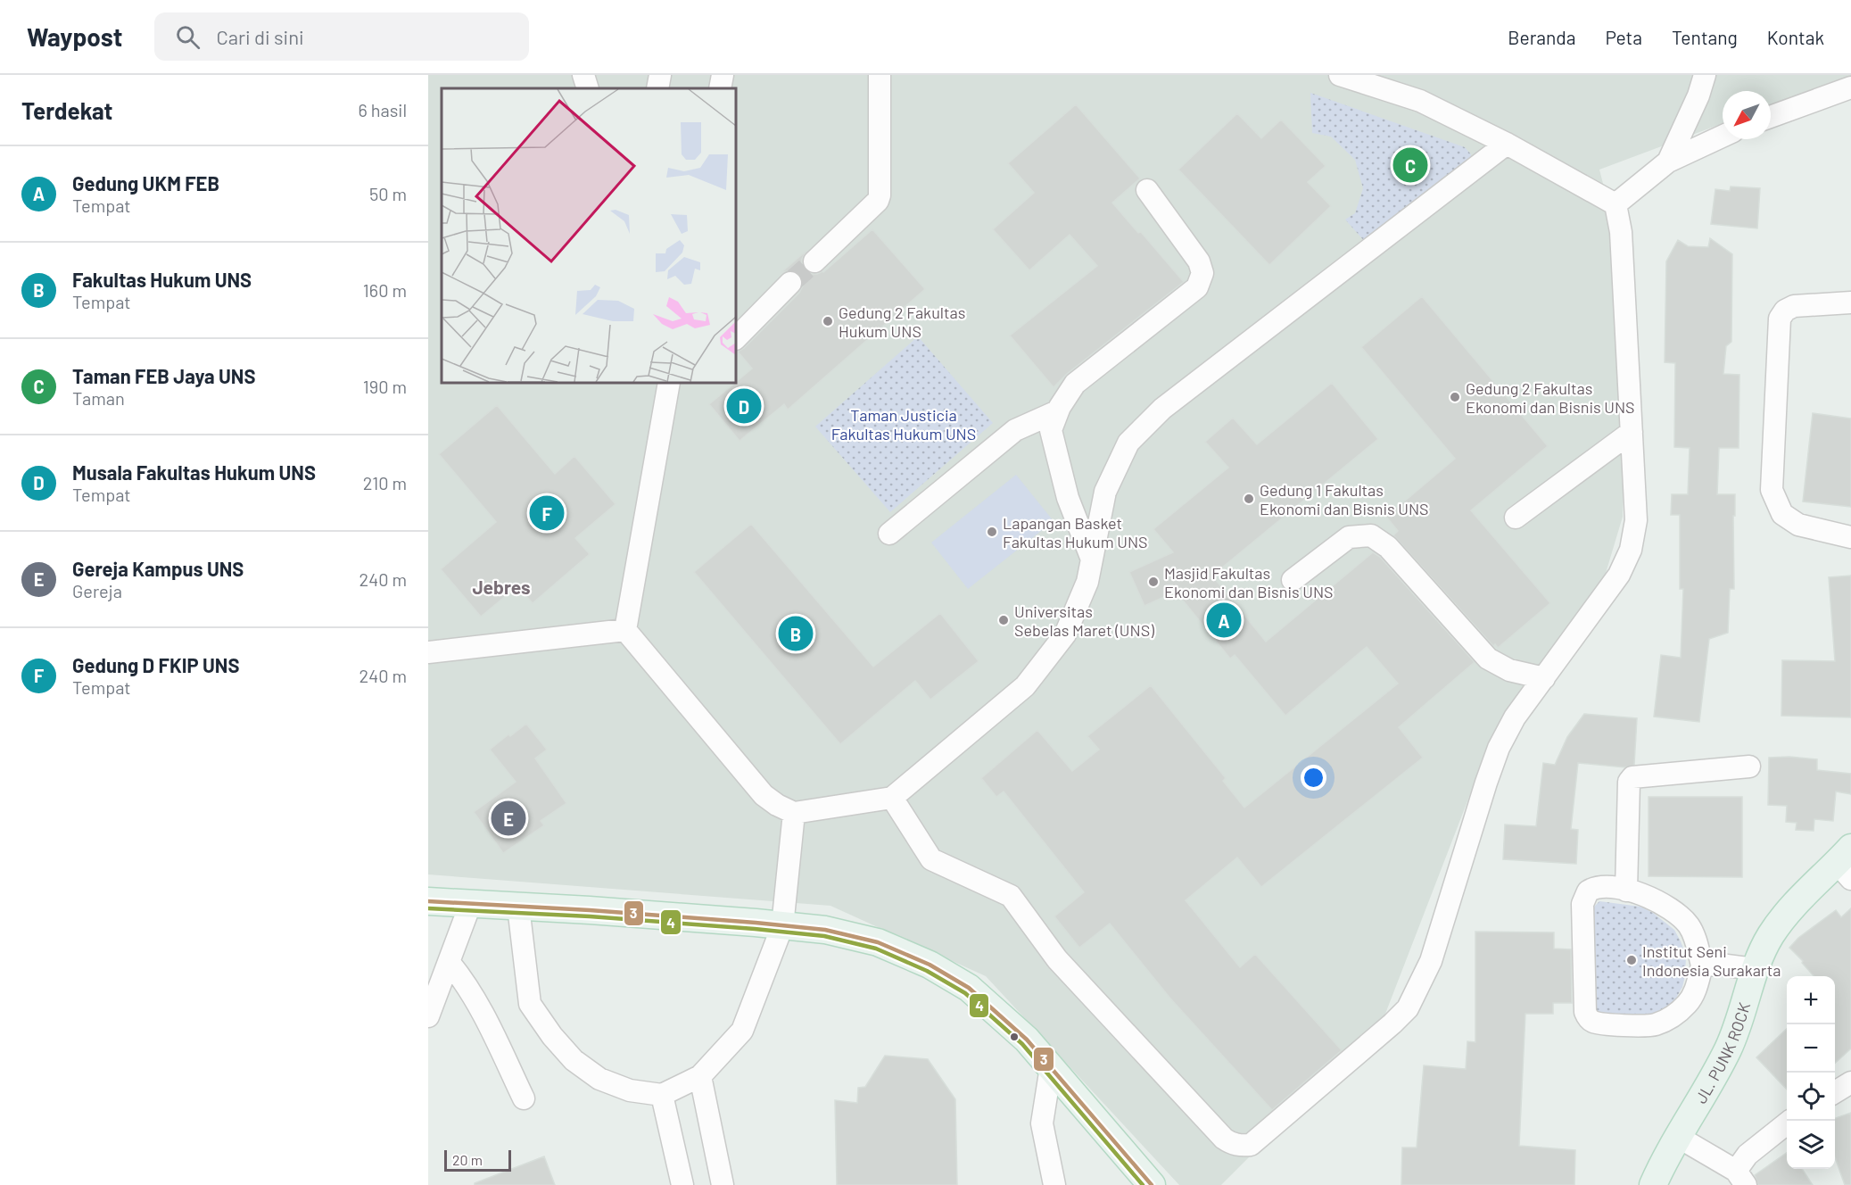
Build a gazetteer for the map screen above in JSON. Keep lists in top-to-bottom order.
{
  "streets": {
    "main road": ["JL. PUNK ROCK"]
  },
  "districts": ["Jebres"],
  "parks": ["Taman Justicia Fakultas Hukum UNS"],
  "places": [
    "Gedung 2 Fakultas Hukum UNS",
    "Gedung 2 Fakultas Ekonomi dan Bisnis UNS",
    "Gedung 1 Fakultas Ekonomi dan Bisnis UNS",
    "Lapangan Basket Fakultas Hukum UNS",
    "Masjid Fakultas Ekonomi dan Bisnis UNS",
    "Universitas Sebelas Maret (UNS)",
    "Institut Seni Indonesia Surakarta"
  ],
  "lines": ["transit line 3", "transit line 4"],
  "scale_bar": "20 m",
  "north": "bottom left",
  "page": {
    "header": "Waypost",
    "search": "Cari di sini",
    "nav": [
      "Beranda",
      "Peta",
      "Tentang",
      "Kontak"
    ],
    "heading": ["Terdekat", "6 hasil"],
    "list": [
      {
        "mark": "A",
        "name": "Gedung UKM FEB",
        "note": "Tempat",
        "value": "50 m"
      },
      {
        "mark": "B",
        "name": "Fakultas Hukum UNS",
        "note": "Tempat",
        "value": "160 m"
      },
      {
        "mark": "C",
        "name": "Taman FEB Jaya UNS",
        "note": "Taman",
        "value": "190 m"
      },
      {
        "mark": "D",
        "name": "Musala Fakultas Hukum UNS",
        "note": "Tempat",
        "value": "210 m"
      },
      {
        "mark": "E",
        "name": "Gereja Kampus UNS",
        "note": "Gereja",
        "value": "240 m"
      },
      {
        "mark": "F",
        "name": "Gedung D FKIP UNS",
        "note": "Tempat",
        "value": "240 m"
      }
    ],
    "pins": [
      "C",
      "D",
      "F",
      "A",
      "B",
      "E"
    ],
    "map_buttons": ["+", "−"],
    "scale": "20 m"
  }
}
